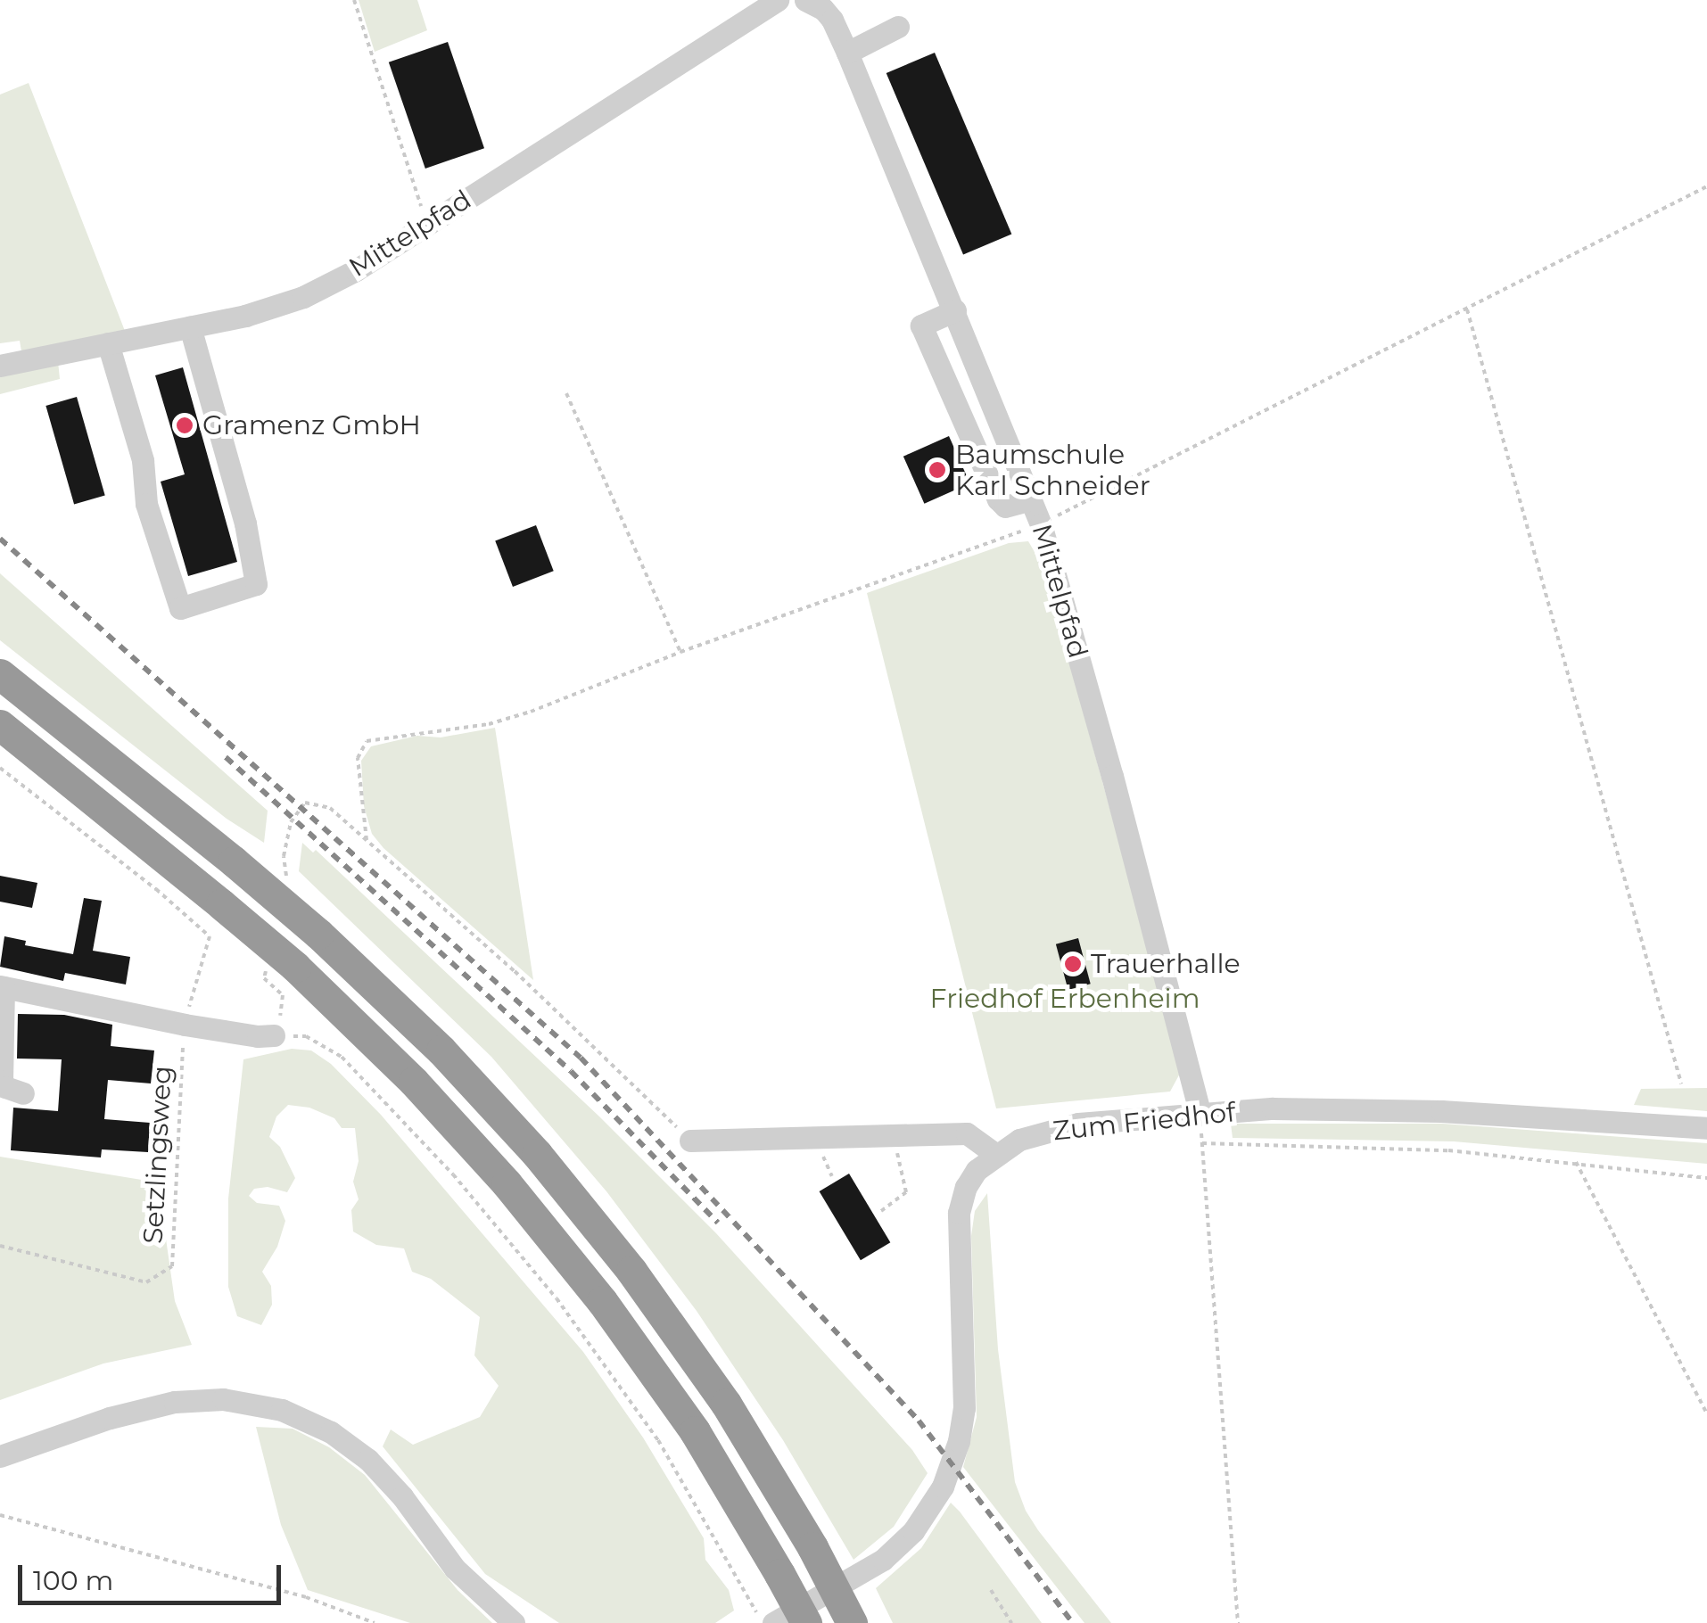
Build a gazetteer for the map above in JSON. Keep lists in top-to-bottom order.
{
  "streets": {
    "street": ["Mittelpfad", "Zum Friedhof"],
    "path": ["Setzlingsweg"]
  },
  "crossings": [
    ["Mittelpfad", "Zum Friedhof"]
  ],
  "parks": ["Friedhof Erbenheim"],
  "places": ["Gramenz GmbH", "Baumschule Karl Schneider", "Trauerhalle"],
  "scale_bar": "100 m"
}
